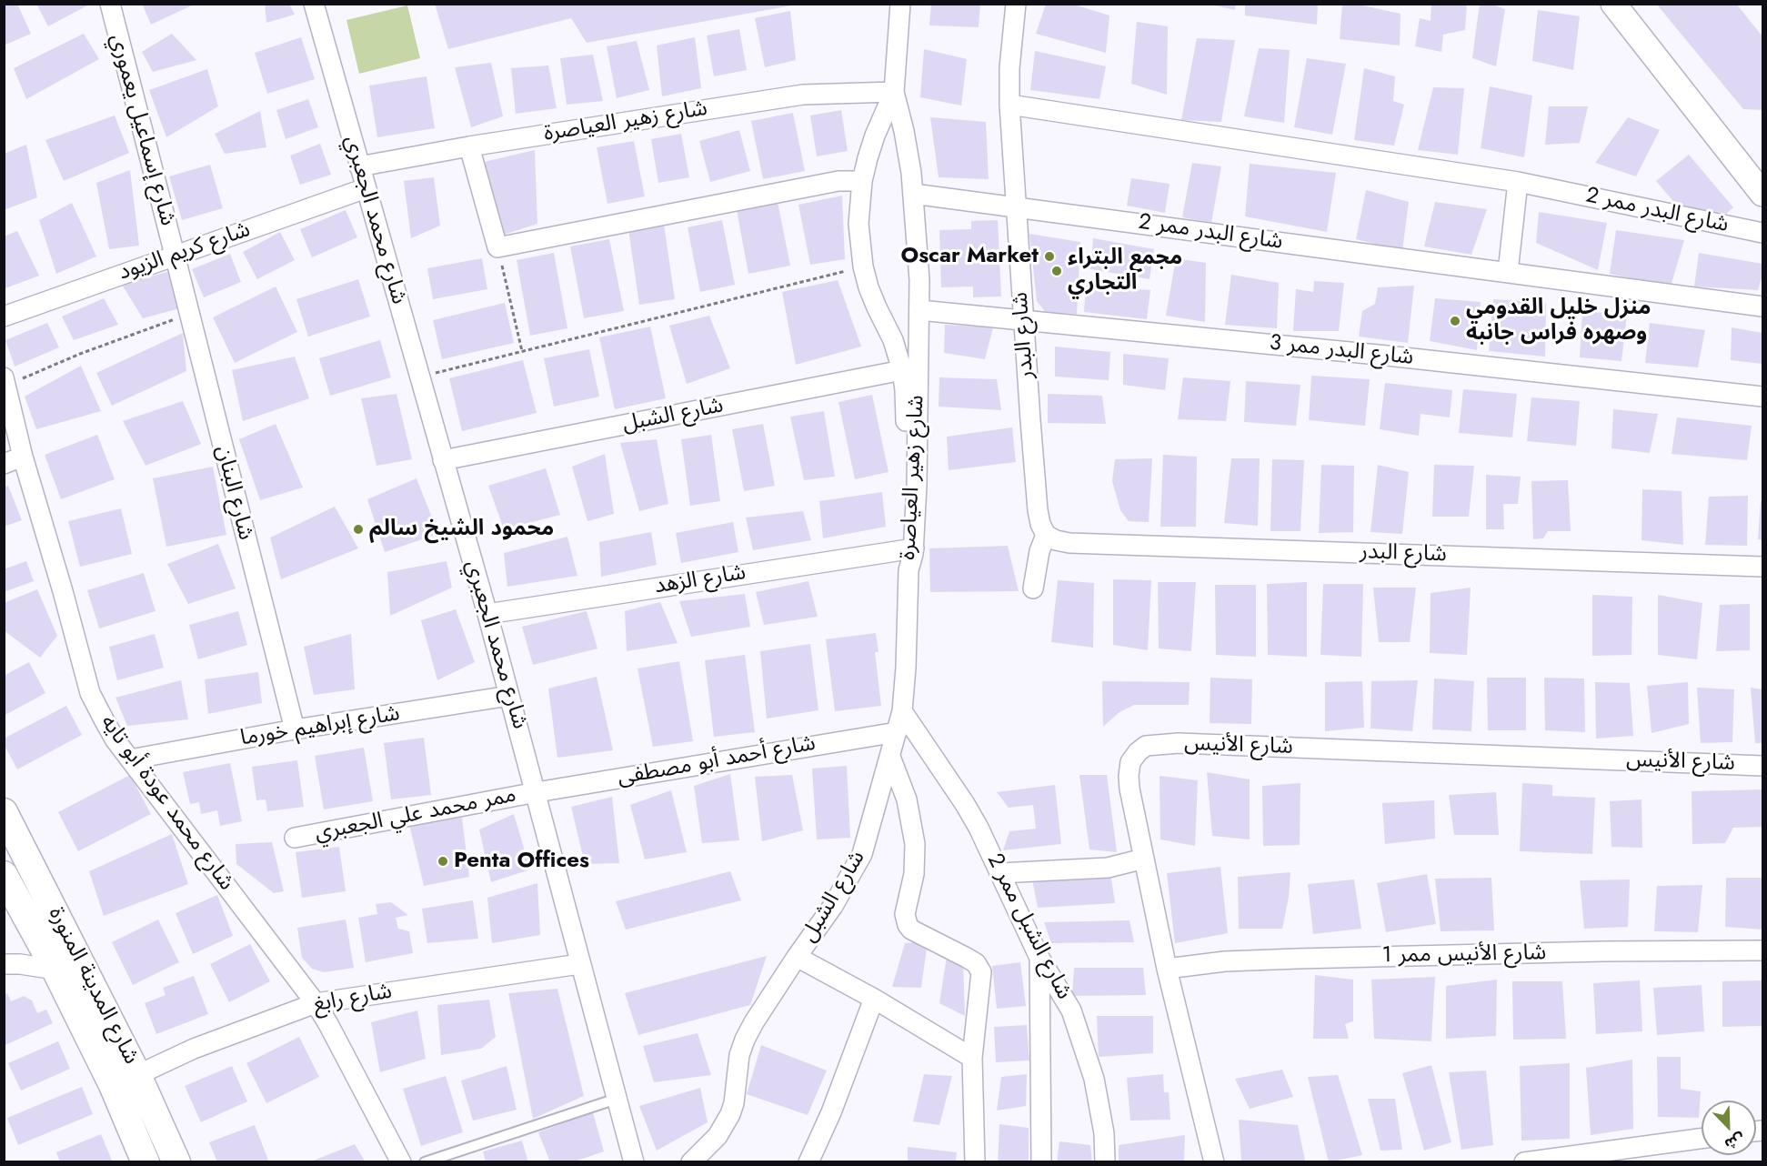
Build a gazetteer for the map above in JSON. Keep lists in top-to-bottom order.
{
  "streets": {
    "main road": ["شارع المدينة المنورة"],
    "street": [
      "شارع زهير العياصرة",
      "شارع إسماعيل يعموري",
      "شارع البدر ممر 2",
      "شارع محمد الجعبري",
      "شارع كريم الزيود",
      "شارع البدر",
      "شارع البدر ممر 3",
      "شارع الشبل",
      "شارع البنان",
      "شارع الزهد",
      "شارع إبراهيم خورما",
      "شارع الأنيس",
      "شارع أحمد أبو مصطفى",
      "شارع محمد عودة أبو تايه",
      "ممر محمد علي الجعبري",
      "شارع الشبل ممر 2",
      "شارع الأنيس ممر 1",
      "شارع رابغ"
    ]
  },
  "crossings": [
    ["شارع زهير العياصرة", "شارع البدر ممر 2"],
    ["شارع زهير العياصرة", "شارع محمد الجعبري"],
    ["شارع زهير العياصرة", "شارع البدر ممر 3"],
    ["شارع زهير العياصرة", "شارع الشبل"],
    ["شارع زهير العياصرة", "شارع الزهد"],
    ["شارع إسماعيل يعموري", "شارع كريم الزيود"],
    ["شارع إسماعيل يعموري", "شارع البنان"],
    ["شارع البدر ممر 2", "شارع البدر"],
    ["شارع محمد الجعبري", "شارع كريم الزيود"],
    ["شارع محمد الجعبري", "شارع الشبل"],
    ["شارع محمد الجعبري", "شارع الزهد"],
    ["شارع محمد الجعبري", "شارع إبراهيم خورما"],
    ["شارع محمد الجعبري", "شارع أحمد أبو مصطفى"],
    ["شارع محمد الجعبري", "ممر محمد علي الجعبري"],
    ["شارع محمد الجعبري", "شارع رابغ"],
    ["شارع كريم الزيود", "شارع البنان"],
    ["شارع البدر", "شارع البدر ممر 3"],
    ["شارع الشبل", "شارع أحمد أبو مصطفى"],
    ["شارع الشبل", "شارع الشبل ممر 2"],
    ["شارع البنان", "شارع إبراهيم خورما"],
    ["شارع إبراهيم خورما", "شارع محمد عودة أبو تايه"],
    ["شارع الأنيس", "شارع الأنيس ممر 1"],
    ["شارع أحمد أبو مصطفى", "ممر محمد علي الجعبري"],
    ["شارع محمد عودة أبو تايه", "شارع رابغ"],
    ["شارع المدينة المنورة", "شارع رابغ"]
  ],
  "places": [
    "Oscar Market",
    "مجمع البتراء التجاري",
    "منزل خليل القدومي وصهره فراس جانبه",
    "محمود الشيخ سالم",
    "Penta Offices"
  ],
  "north": "bottom right"
}
